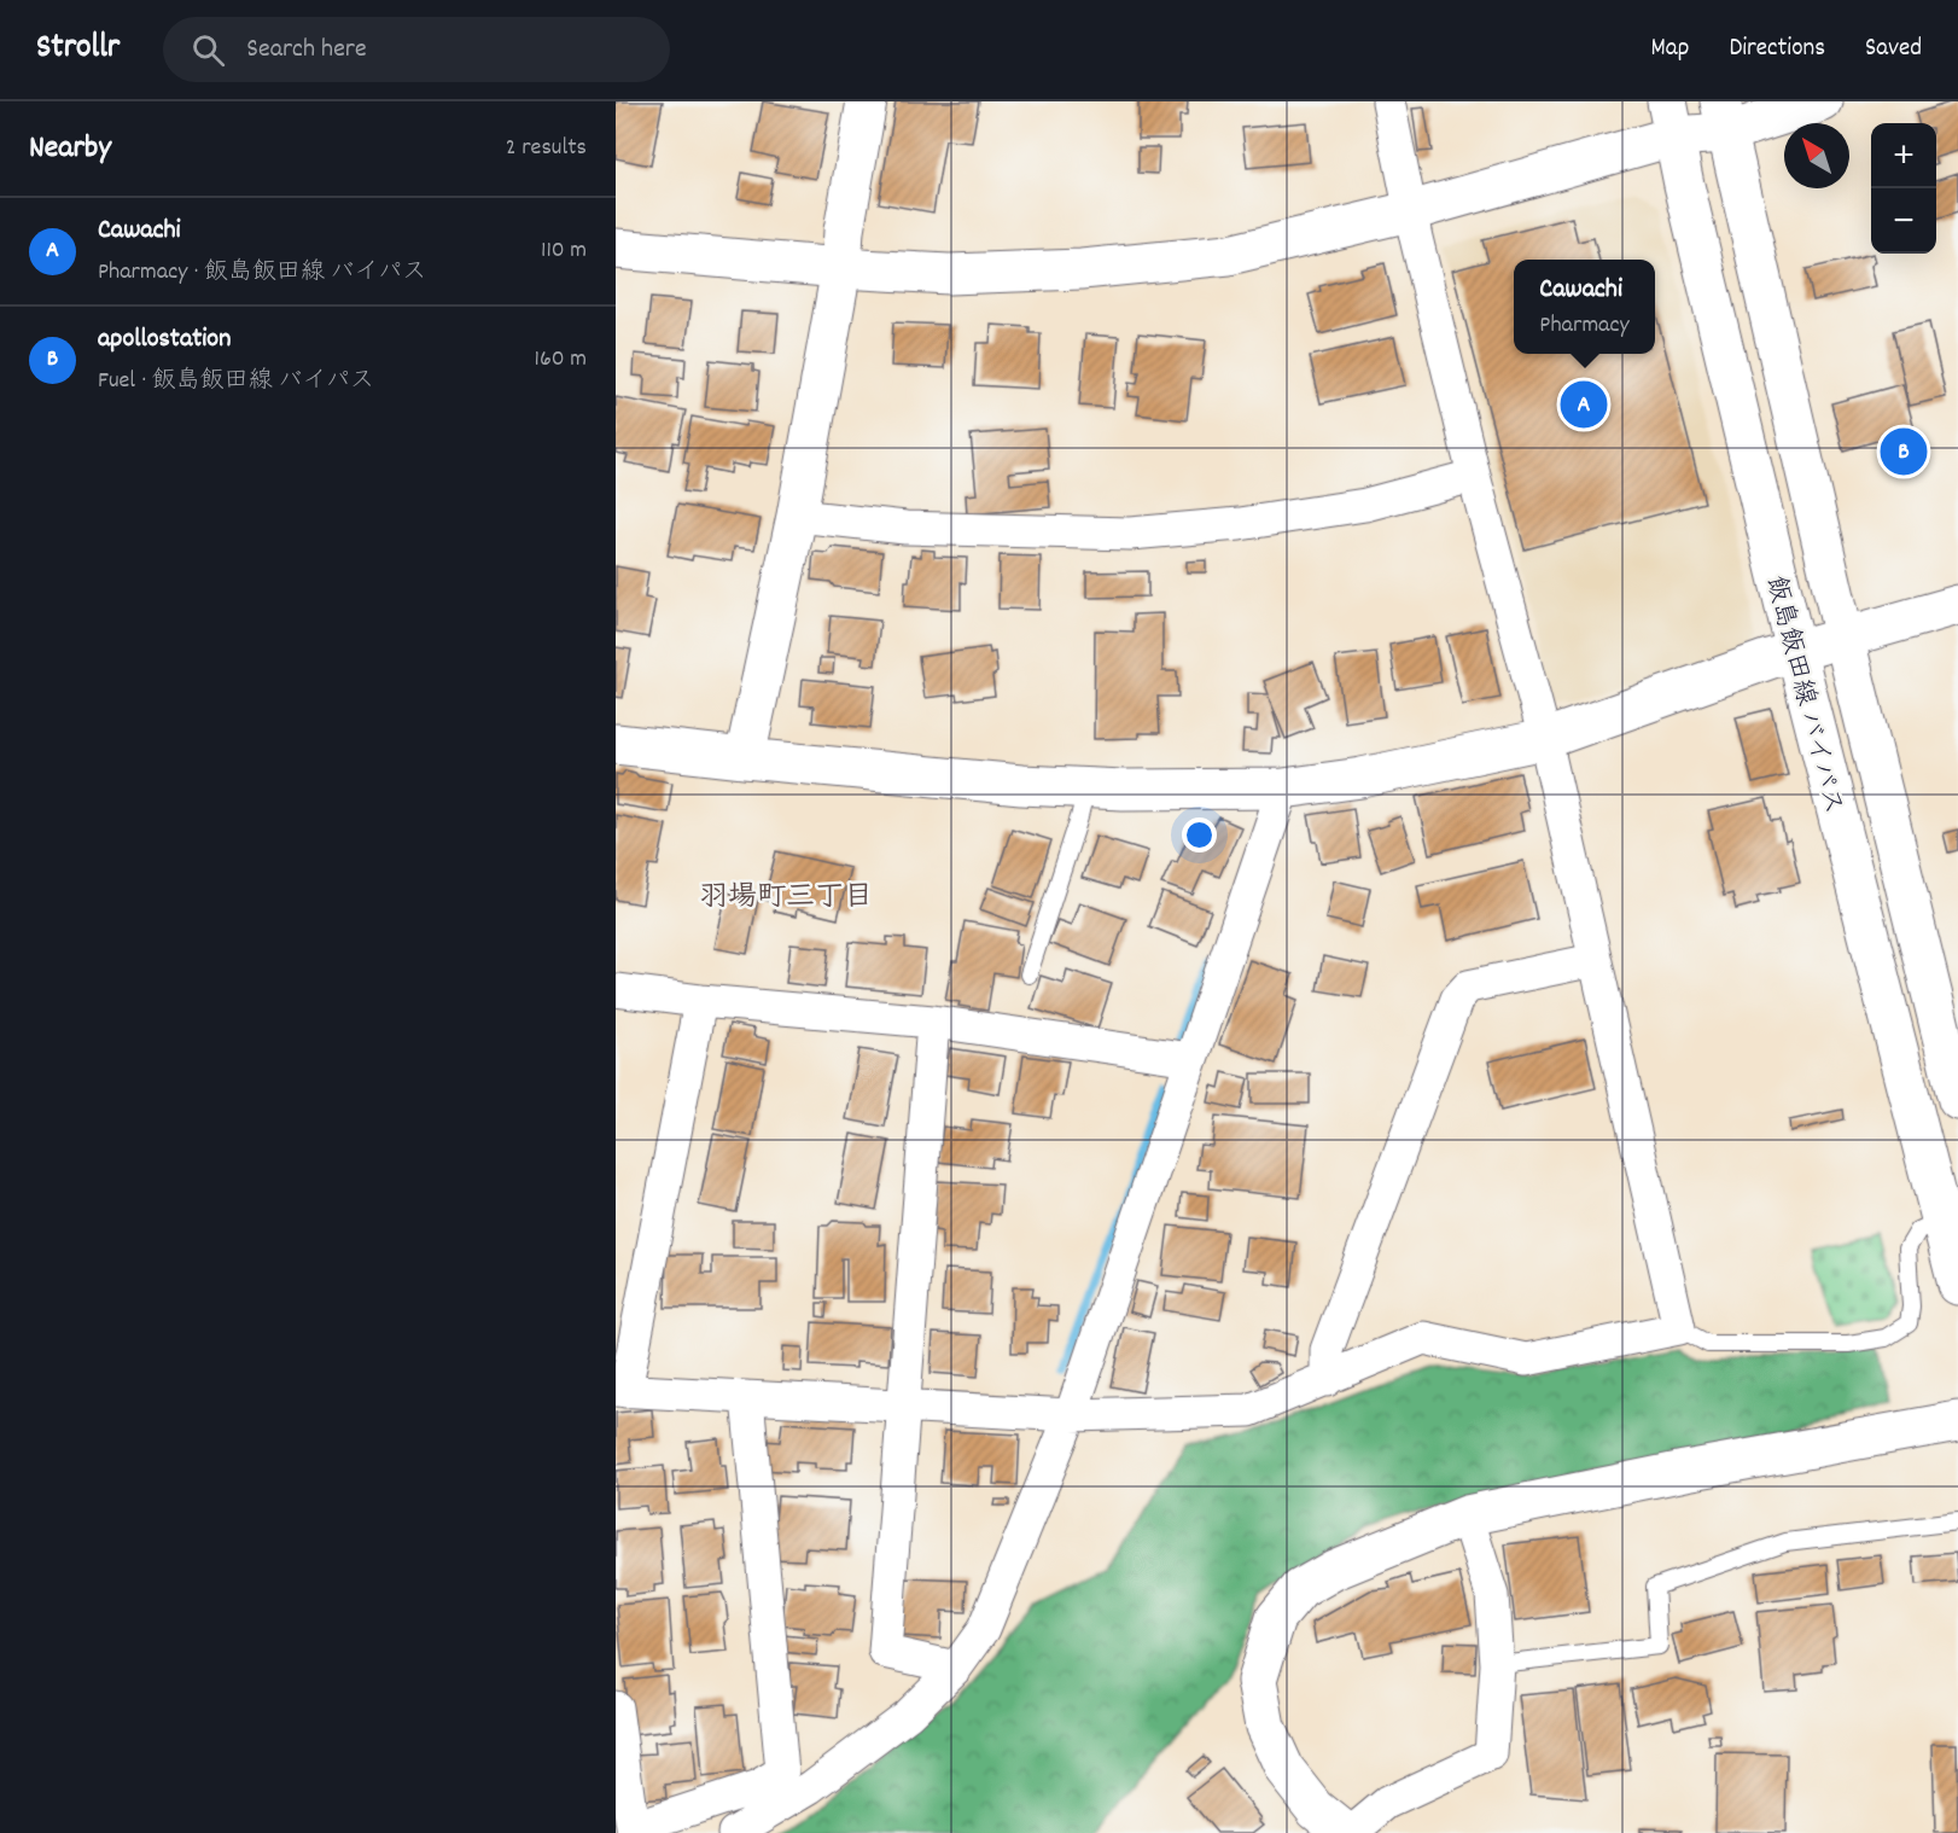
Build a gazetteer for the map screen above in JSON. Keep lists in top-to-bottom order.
{
  "streets": {
    "street": ["飯島飯田線 バイパス"]
  },
  "districts": ["羽場町三丁目"],
  "north": "top left",
  "page": {
    "header": "Strollr",
    "search": "Search here",
    "nav": ["Map", "Directions", "Saved"],
    "heading": ["Nearby", "2 results"],
    "map_buttons": ["+", "−"],
    "list": [
      {
        "mark": "A",
        "name": "Cawachi",
        "note": "Pharmacy · 飯島飯田線 バイパス",
        "value": "110 m"
      },
      {
        "mark": "B",
        "name": "apollostation",
        "note": "Fuel · 飯島飯田線 バイパス",
        "value": "160 m"
      }
    ],
    "popup": ["Cawachi", "Pharmacy"],
    "pins": ["A", "B"]
  }
}
